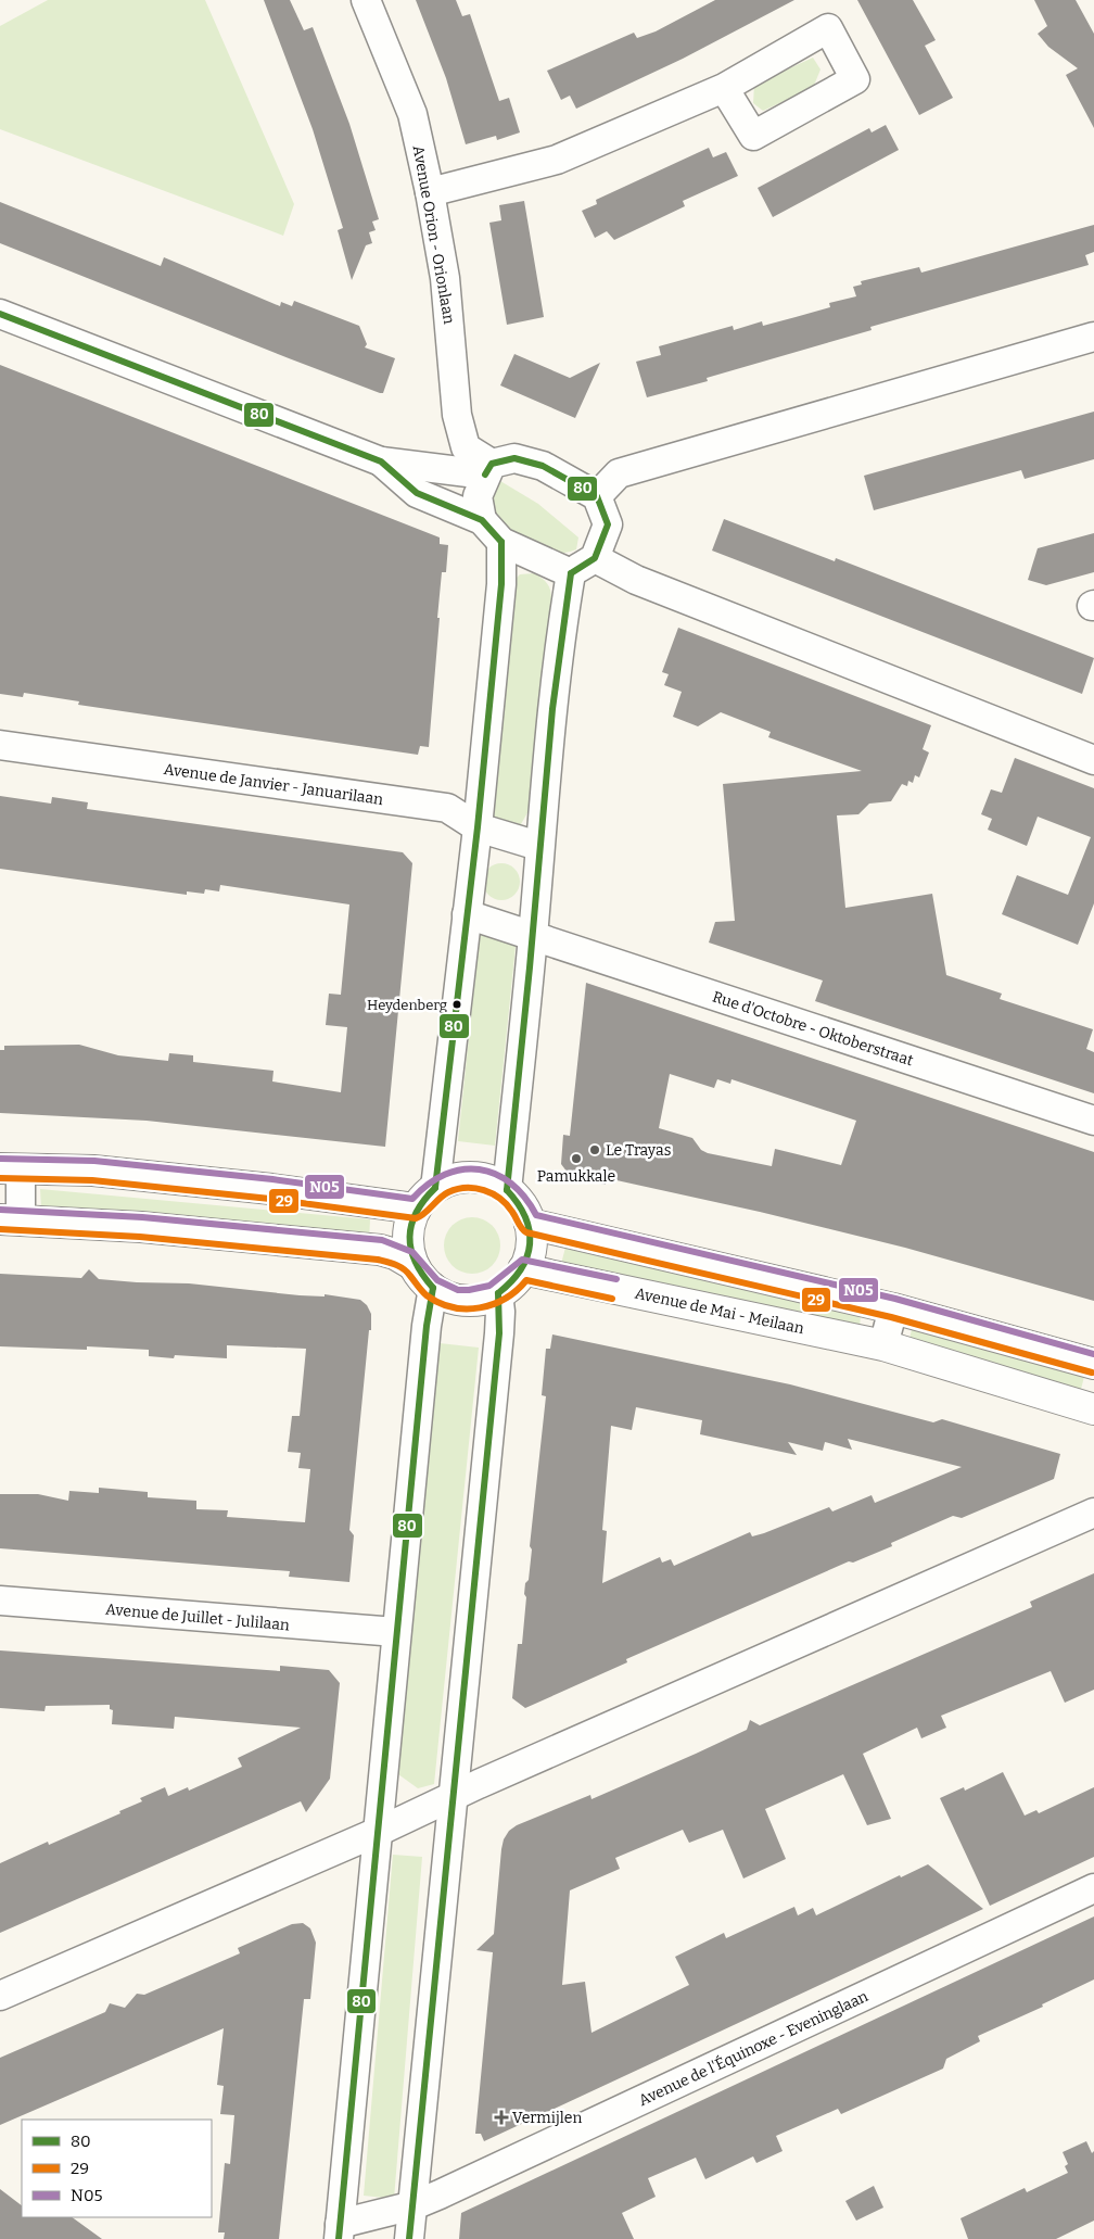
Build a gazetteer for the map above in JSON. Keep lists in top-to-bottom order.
{
  "streets": {
    "street": [
      "Avenue Orion - Orionlaan",
      "Avenue de Janvier - Januarilaan",
      "Rue d'Octobre - Oktoberstraat",
      "Avenue de Mai - Meilaan",
      "Avenue de Juillet - Julilaan",
      "Avenue de l'Équinoxe - Eveninglaan"
    ]
  },
  "places": {
    "other": ["Heydenberg", "Le Trayas", "Pamukkale"],
    "health": ["Vermijlen"]
  },
  "lines": ["transit line 80", "transit line N05", "transit line 29"],
  "legend": ["80", "29", "N05"]
}
